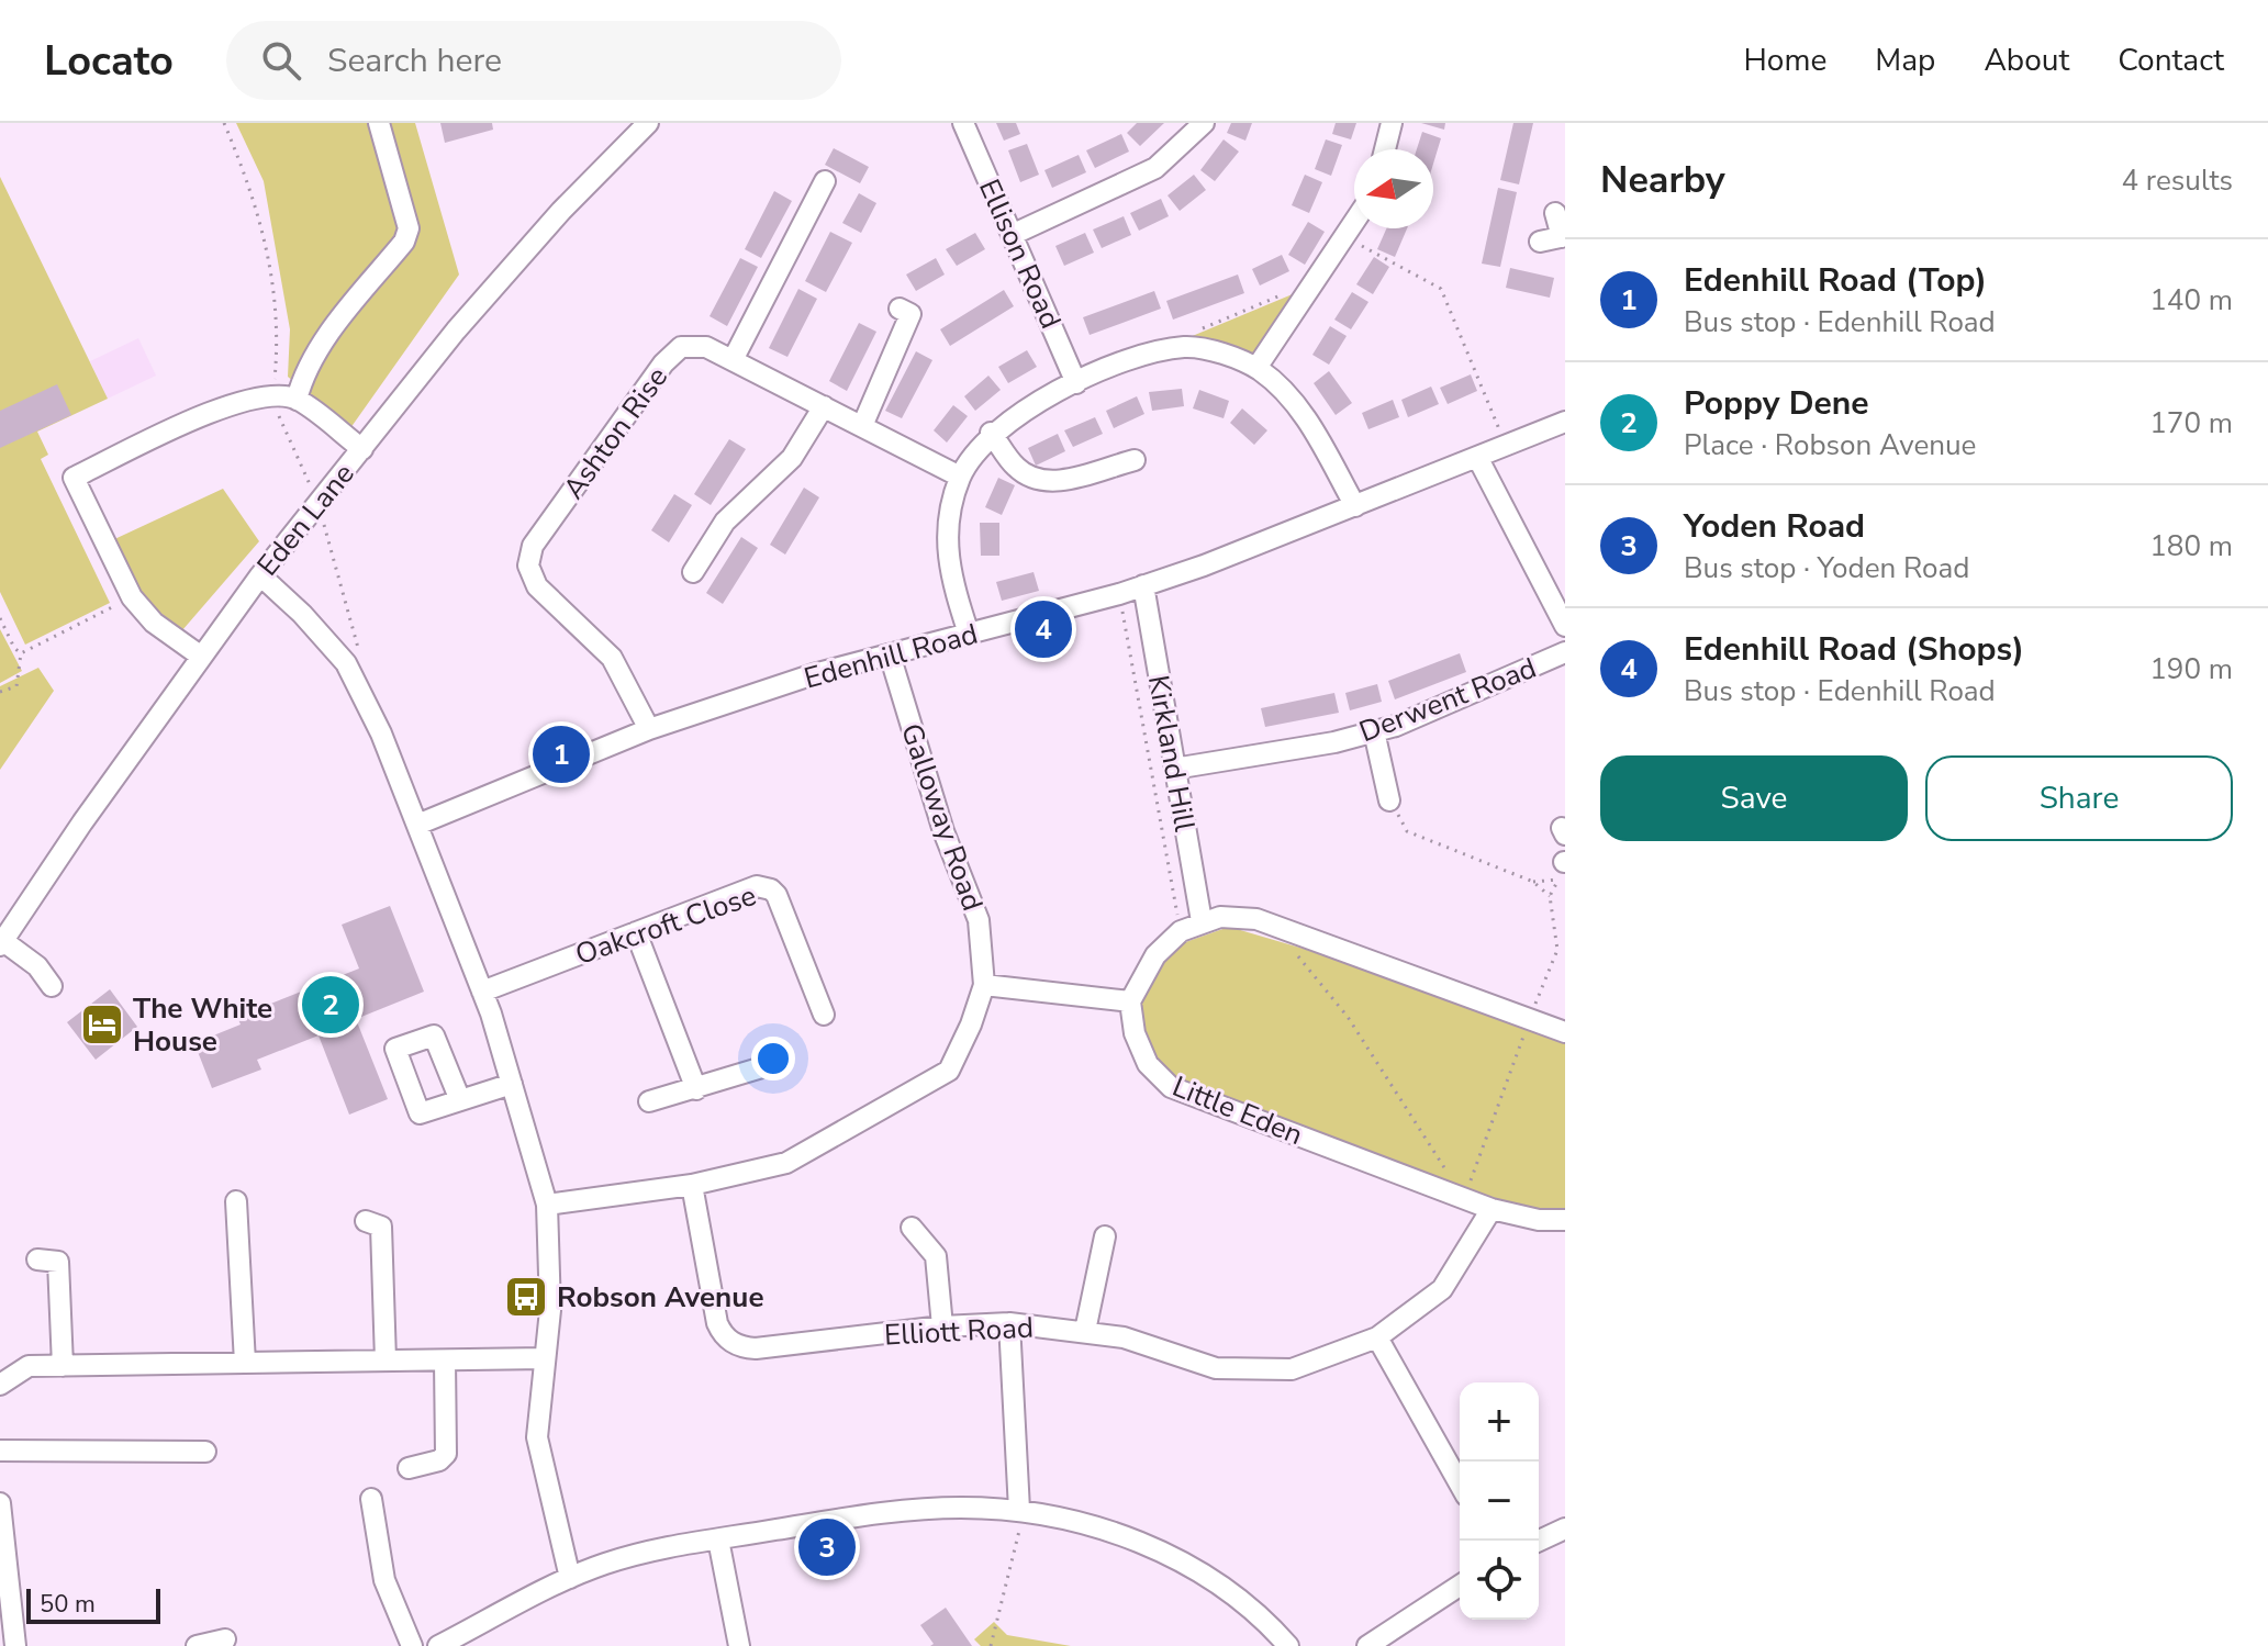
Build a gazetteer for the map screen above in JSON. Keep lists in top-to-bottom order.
{
  "streets": {
    "street": [
      "Ellison Road",
      "Ashton Rise",
      "Eden Lane",
      "Edenhill Road",
      "Derwent Road",
      "Kirkland Hill",
      "Galloway Road",
      "Oakcroft Close",
      "Little Eden",
      "Elliott Road"
    ]
  },
  "crossings": [
    ["Ashton Rise", "Edenhill Road"],
    ["Edenhill Road", "Kirkland Hill"],
    ["Edenhill Road", "Galloway Road"],
    ["Derwent Road", "Kirkland Hill"],
    ["Galloway Road", "Elliott Road"],
    ["Little Eden", "Elliott Road"]
  ],
  "places": {
    "hotel": ["The White House"],
    "bus stop": ["Robson Avenue"]
  },
  "scale_bar": "50 m",
  "north": "left",
  "page": {
    "header": "Locato",
    "search": "Search here",
    "nav": [
      "Home",
      "Map",
      "About",
      "Contact"
    ],
    "heading": ["Nearby", "4 results"],
    "list": [
      {
        "mark": "1",
        "name": "Edenhill Road (Top)",
        "note": "Bus stop · Edenhill Road",
        "value": "140 m"
      },
      {
        "mark": "2",
        "name": "Poppy Dene",
        "note": "Place · Robson Avenue",
        "value": "170 m"
      },
      {
        "mark": "3",
        "name": "Yoden Road",
        "note": "Bus stop · Yoden Road",
        "value": "180 m"
      },
      {
        "mark": "4",
        "name": "Edenhill Road (Shops)",
        "note": "Bus stop · Edenhill Road",
        "value": "190 m"
      }
    ],
    "pins": [
      "4",
      "1",
      "2",
      "3"
    ],
    "buttons": ["Save", "Share"],
    "map_buttons": ["+", "−"],
    "scale": "50 m"
  }
}
